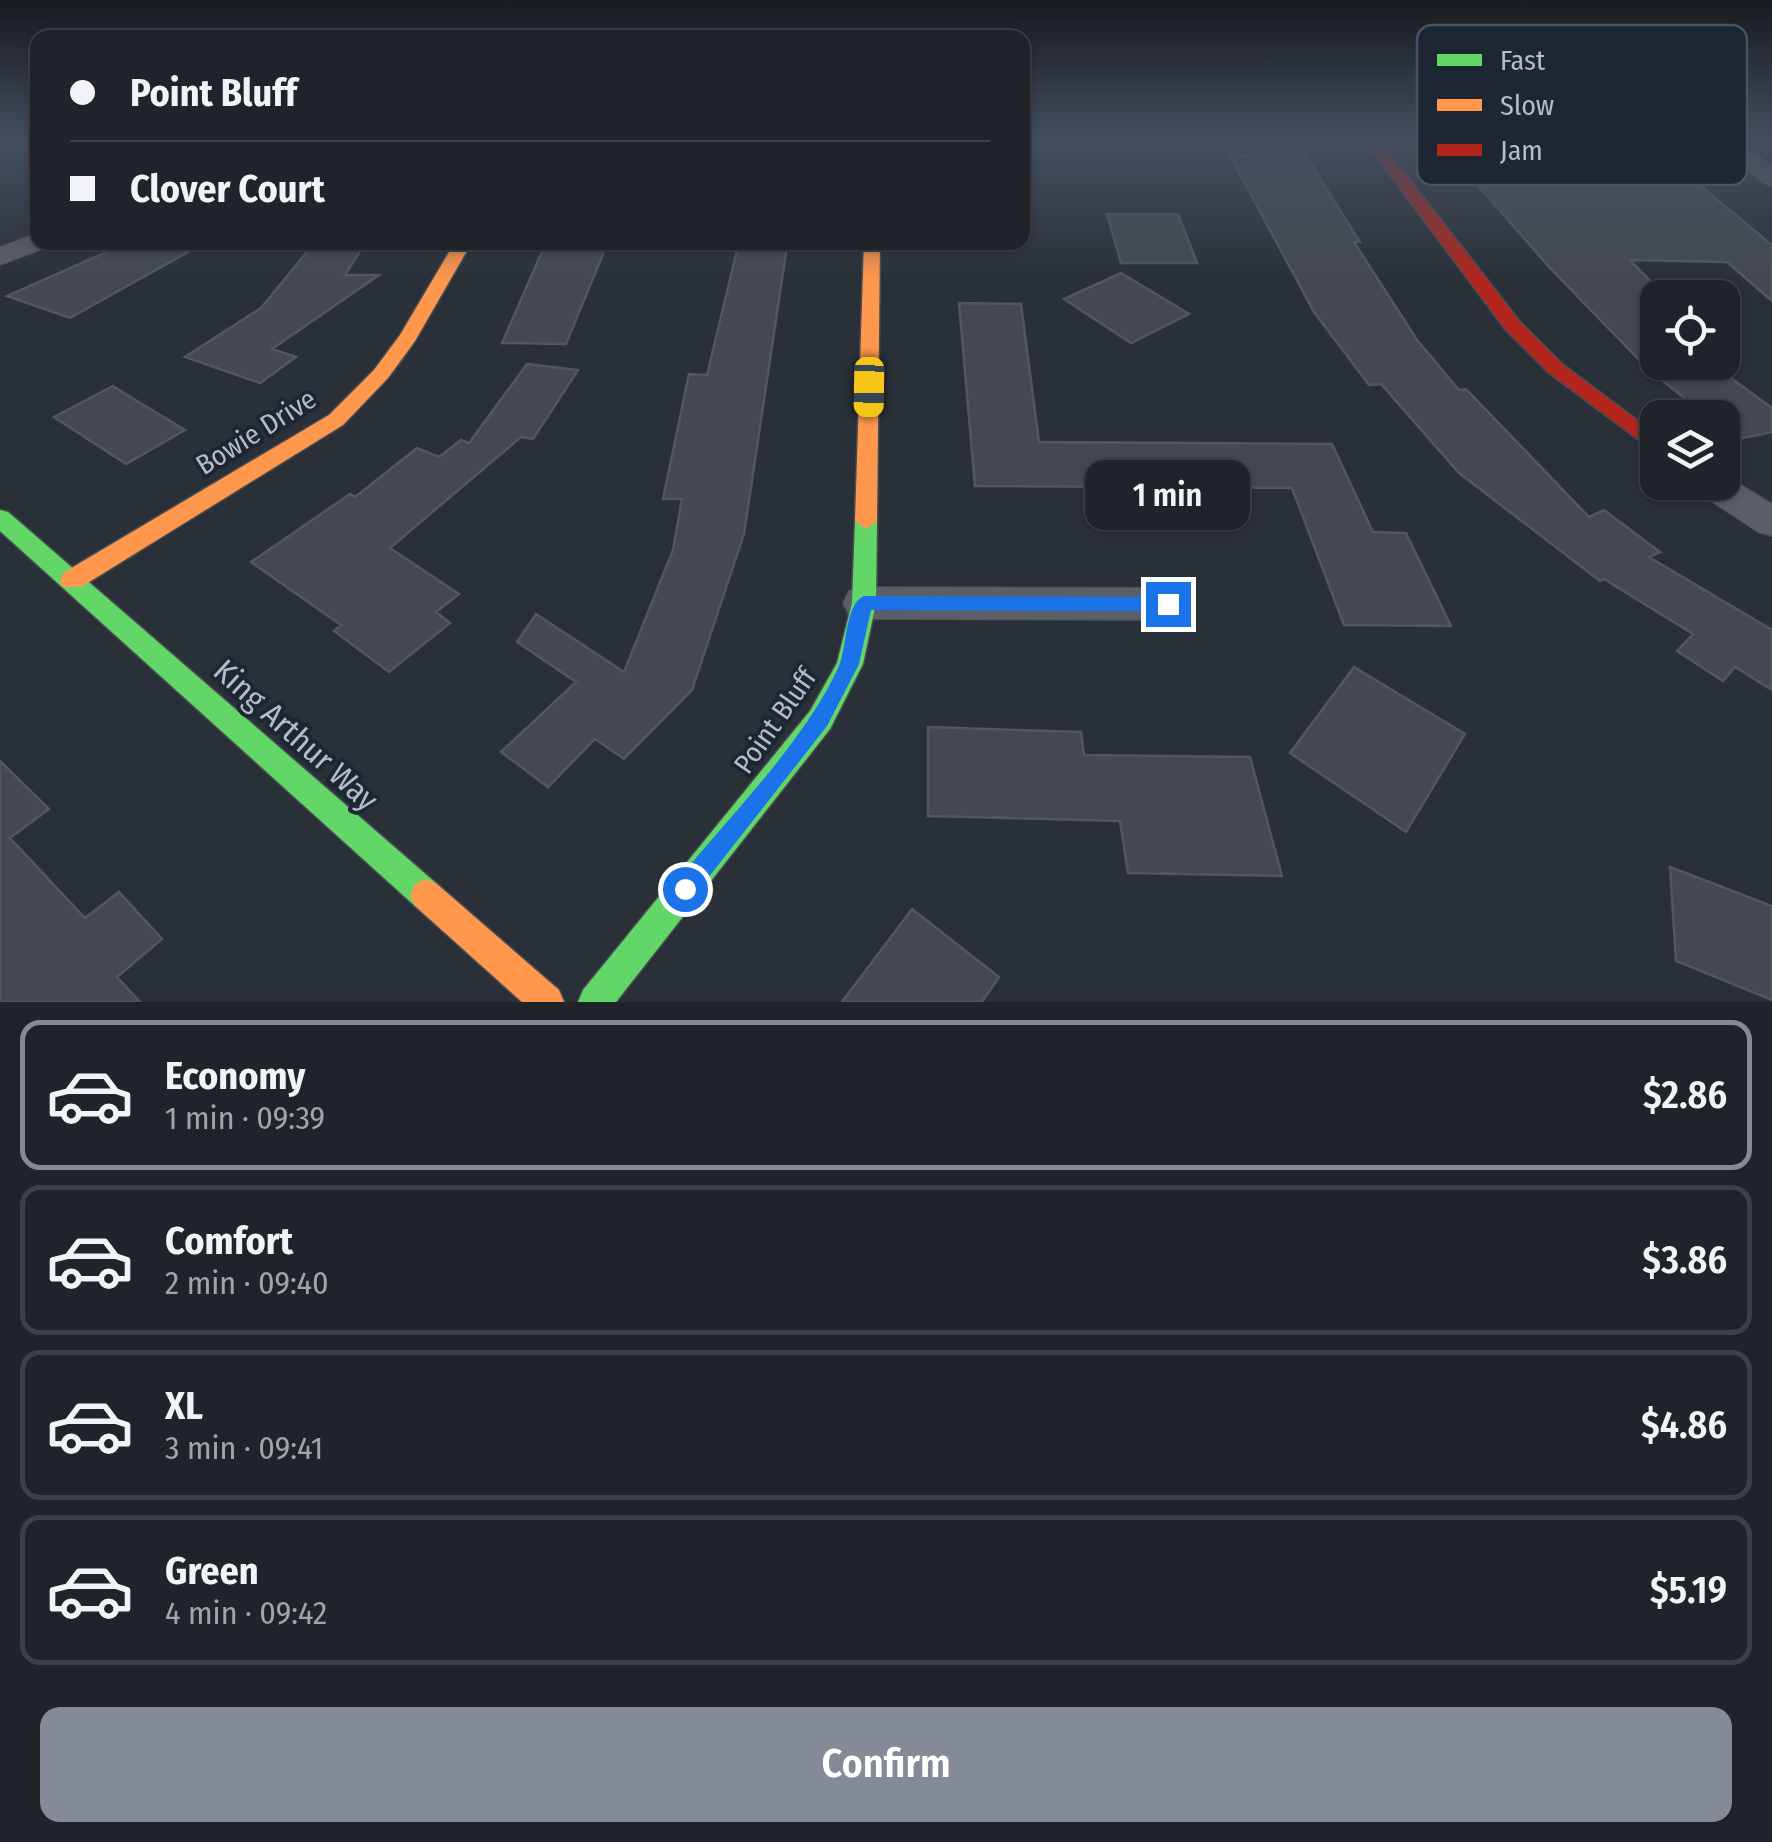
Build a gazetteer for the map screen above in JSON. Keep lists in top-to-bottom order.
{
  "streets": {
    "street": ["Bowie Drive", "Point Bluff", "King Arthur Way"]
  },
  "crossings": [
    ["Bowie Drive", "King Arthur Way"]
  ],
  "legend": ["Fast", "Slow", "Jam"],
  "page": {
    "banner": ["Point Bluff", "Clover Court"],
    "bubble": "1 min",
    "list": [
      {
        "name": "Economy",
        "note": "1 min · 09:39",
        "value": "$2.86"
      },
      {
        "name": "Comfort",
        "note": "2 min · 09:40",
        "value": "$3.86"
      },
      {
        "name": "XL",
        "note": "3 min · 09:41",
        "value": "$4.86"
      },
      {
        "name": "Green",
        "note": "4 min · 09:42",
        "value": "$5.19"
      }
    ],
    "buttons": "Confirm"
  }
}
